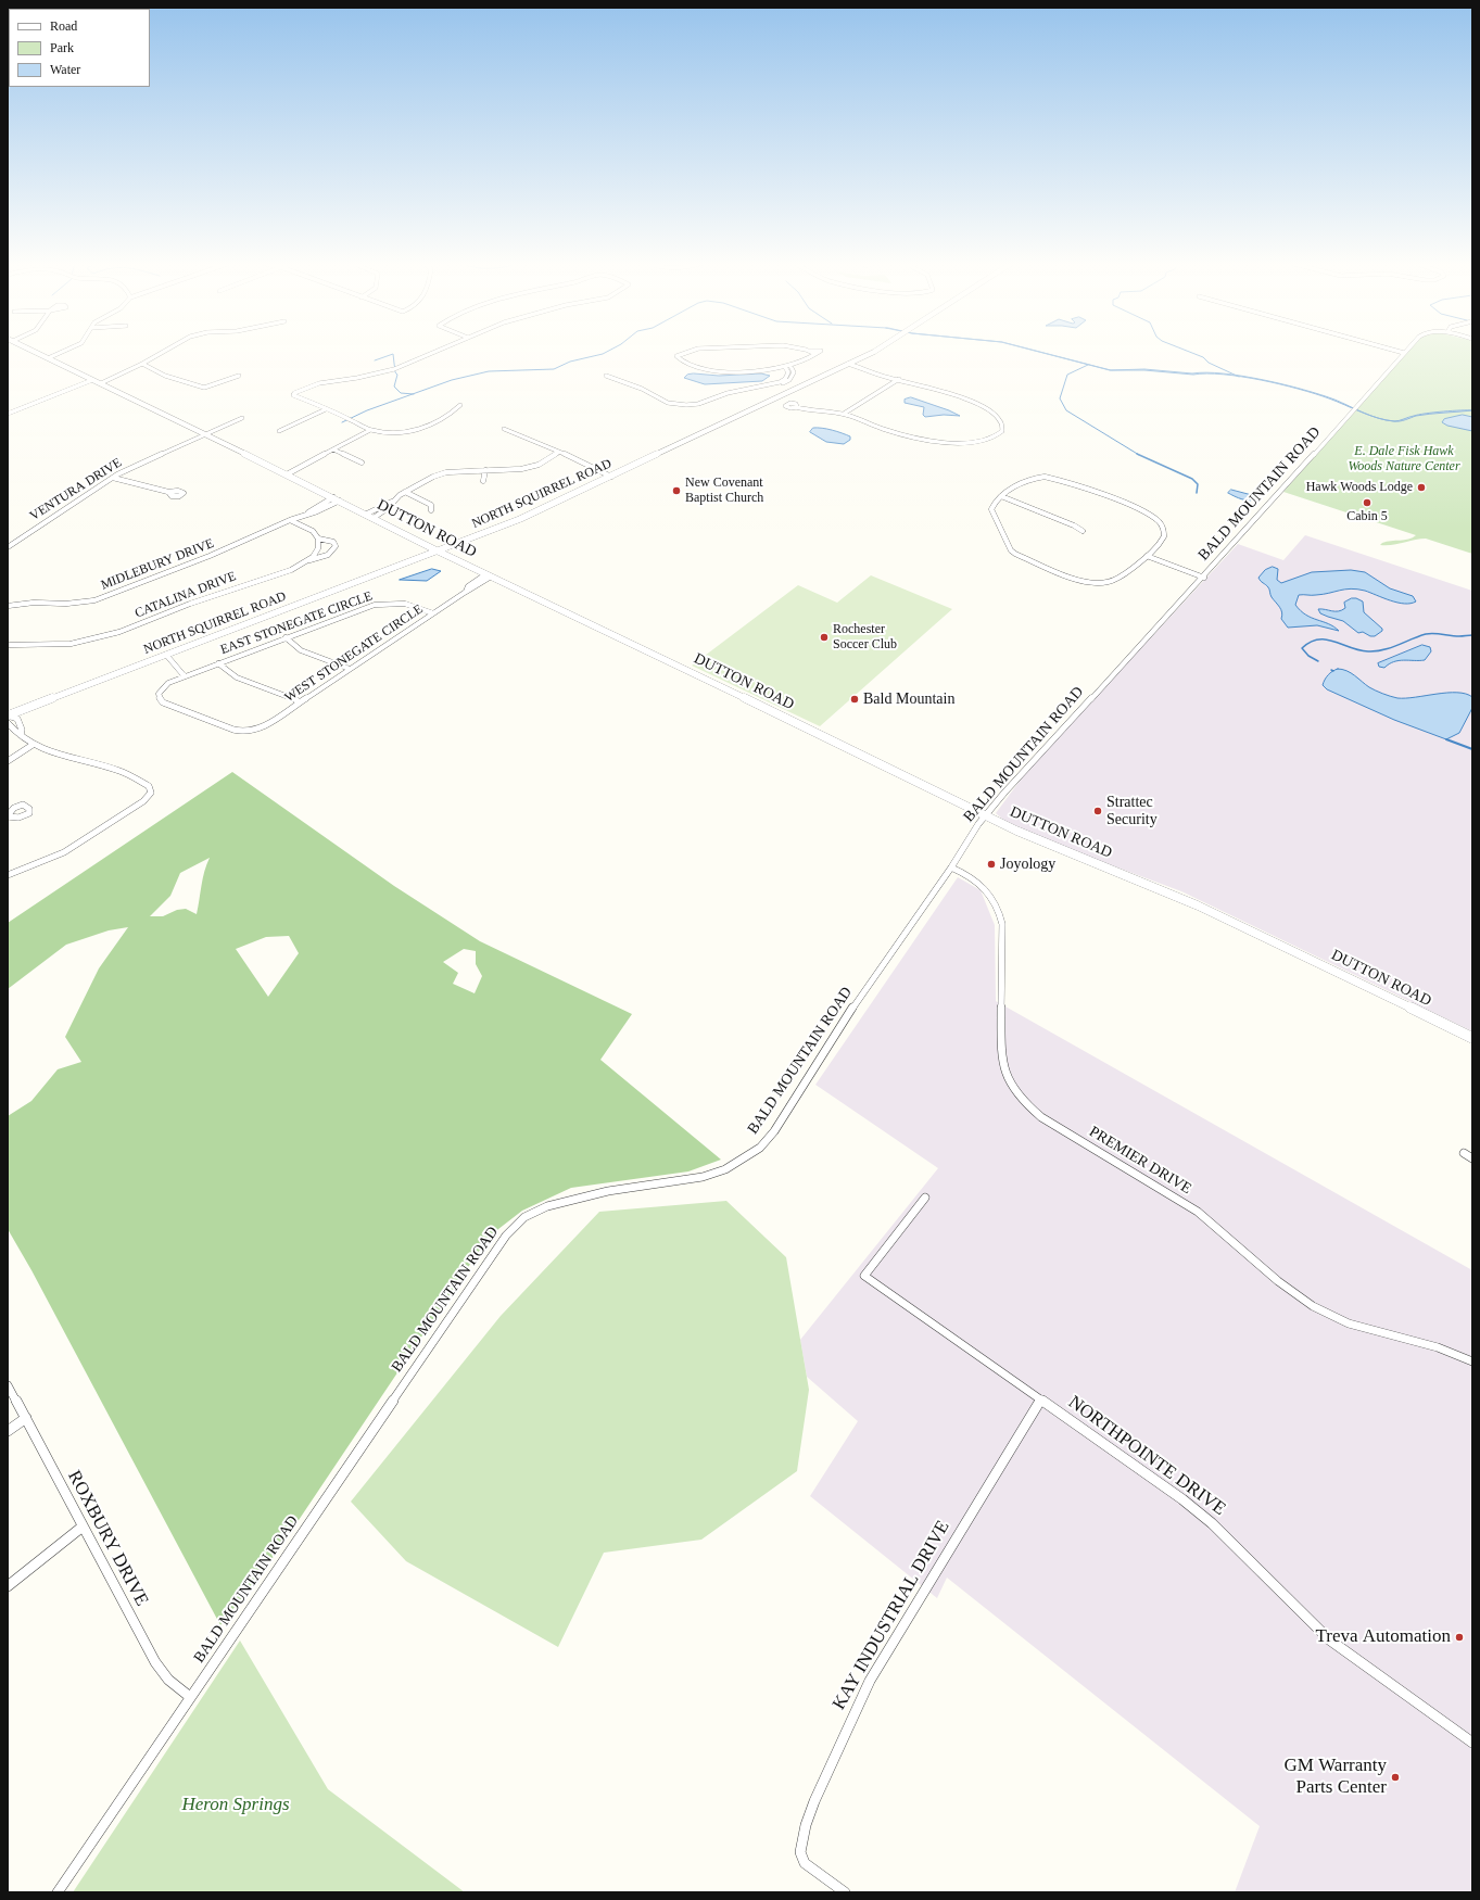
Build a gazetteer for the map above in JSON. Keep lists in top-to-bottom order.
{
  "streets": {
    "street": [
      "VENTURA DRIVE",
      "NORTH SQUIRREL ROAD",
      "BALD MOUNTAIN ROAD",
      "DUTTON ROAD",
      "MIDLEBURY DRIVE",
      "CATALINA DRIVE",
      "EAST STONEGATE CIRCLE",
      "WEST STONEGATE CIRCLE",
      "PREMIER DRIVE",
      "NORTHPOINTE DRIVE",
      "ROXBURY DRIVE",
      "KAY INDUSTRIAL DRIVE"
    ]
  },
  "crossings": [
    ["VENTURA DRIVE", "DUTTON ROAD"],
    ["NORTH SQUIRREL ROAD", "DUTTON ROAD"],
    ["BALD MOUNTAIN ROAD", "DUTTON ROAD"],
    ["BALD MOUNTAIN ROAD", "PREMIER DRIVE"],
    ["BALD MOUNTAIN ROAD", "ROXBURY DRIVE"],
    ["DUTTON ROAD", "MIDLEBURY DRIVE"],
    ["DUTTON ROAD", "WEST STONEGATE CIRCLE"],
    ["EAST STONEGATE CIRCLE", "WEST STONEGATE CIRCLE"],
    ["NORTHPOINTE DRIVE", "KAY INDUSTRIAL DRIVE"]
  ],
  "parks": ["E. Dale Fisk Hawk Woods Nature Center", "Heron Springs"],
  "places": [
    "Hawk Woods Lodge",
    "New Covenant Baptist Church",
    "Cabin 5",
    "Rochester Soccer Club",
    "Bald Mountain",
    "Strattec Security",
    "Joyology",
    "Treva Automation",
    "GM Warranty Parts Center"
  ],
  "legend": ["Road", "Park", "Water"]
}
